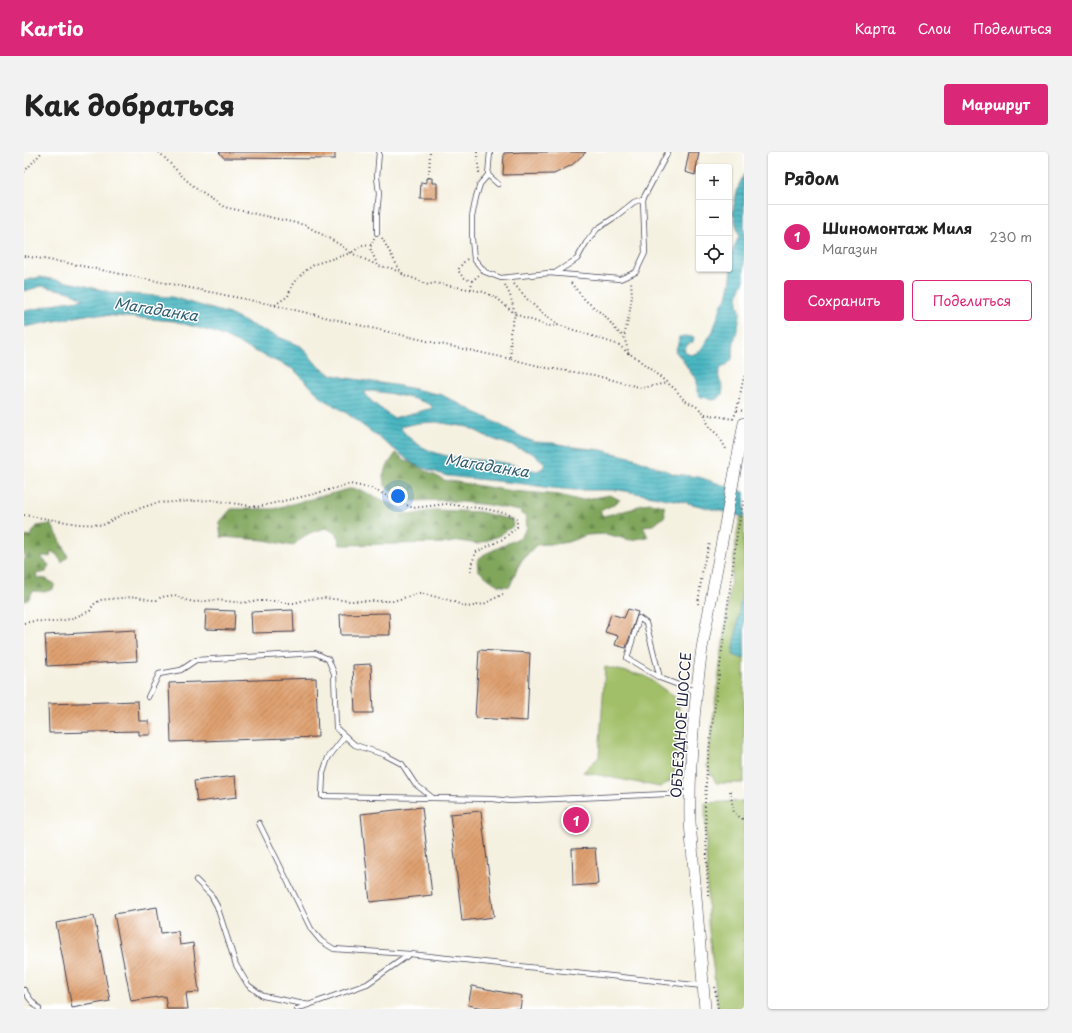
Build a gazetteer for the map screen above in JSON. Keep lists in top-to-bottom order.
{
  "streets": {
    "street": ["ОБЪЕЗДНОЕ ШОССЕ"]
  },
  "water": ["Магаданка"],
  "page": {
    "header": "Kartio",
    "nav": ["Карта", "Слои", "Поделиться"],
    "title": "Как добраться",
    "buttons": [
      "Маршрут",
      ["Сохранить", "Поделиться"]
    ],
    "heading": "Рядом",
    "map_buttons": ["+", "−"],
    "list": [
      {
        "mark": "1",
        "name": "Шиномонтаж Миля",
        "note": "Магазин",
        "value": "230 m"
      }
    ],
    "pins": "1"
  }
}
